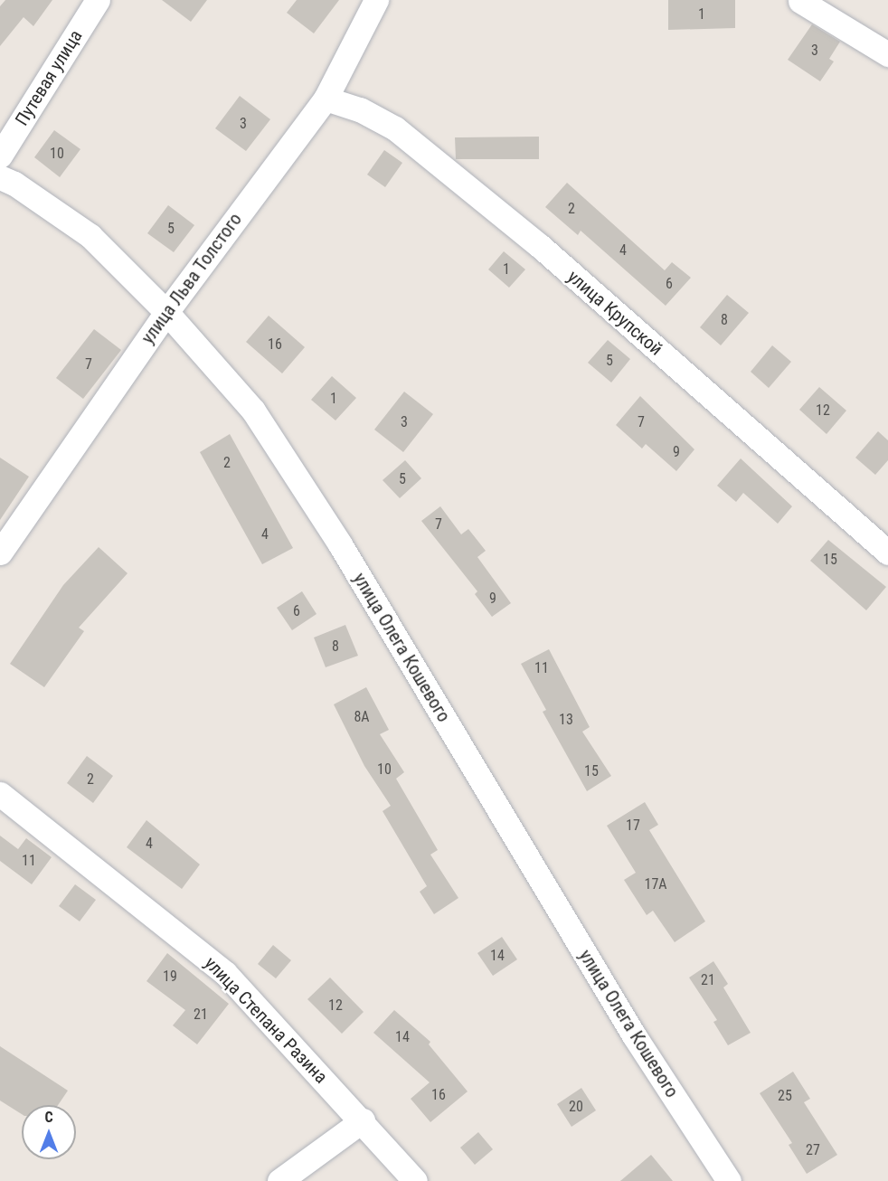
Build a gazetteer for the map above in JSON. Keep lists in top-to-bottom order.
{
  "streets": {
    "street": [
      "Путевая улица",
      "улица Льва Толстого",
      "улица Крупской",
      "улица Олега Кошевого",
      "улица Степана Разина"
    ]
  },
  "crossings": [
    ["улица Льва Толстого", "улица Крупской"],
    ["улица Льва Толстого", "улица Олега Кошевого"]
  ],
  "house_numbers": [
    "1",
    "3",
    "3",
    "10",
    "2",
    "5",
    "4",
    "1",
    "6",
    "8",
    "16",
    "5",
    "7",
    "1",
    "12",
    "3",
    "7",
    "9",
    "2",
    "5",
    "7",
    "4",
    "15",
    "9",
    "6",
    "8",
    "11",
    "8А",
    "13",
    "10",
    "15",
    "2",
    "17",
    "4",
    "11",
    "17А",
    "14",
    "19",
    "21",
    "12",
    "21",
    "14",
    "16",
    "25",
    "20",
    "27"
  ],
  "north": "top"
}
